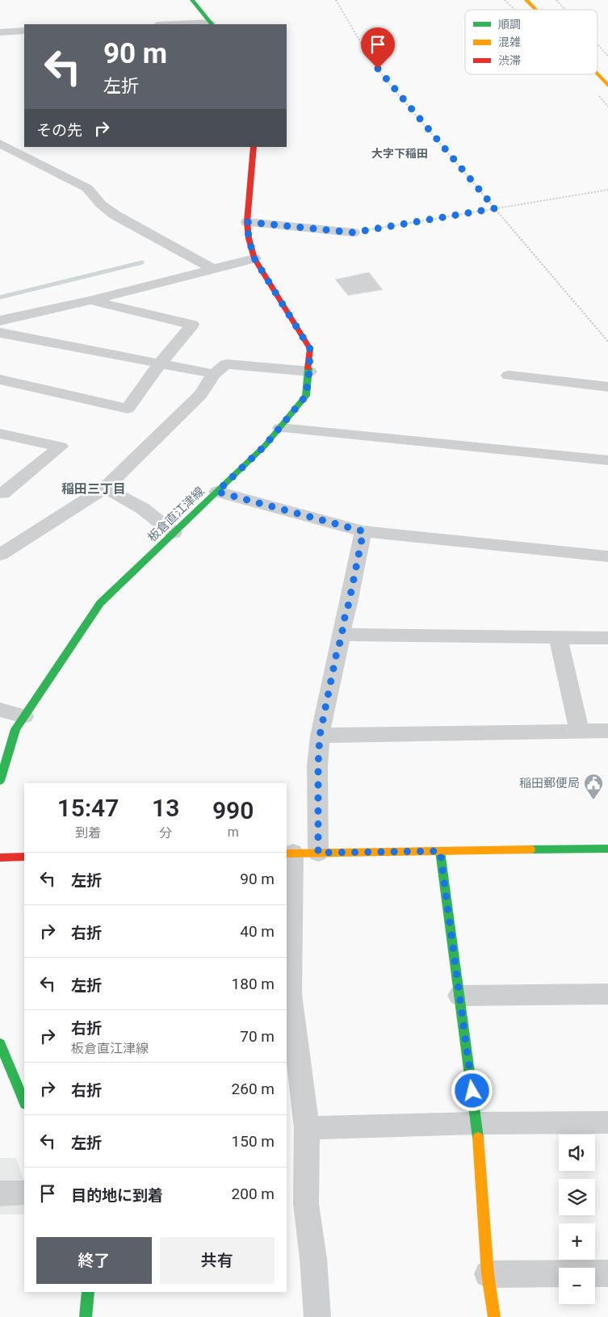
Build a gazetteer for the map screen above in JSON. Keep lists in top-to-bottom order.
{
  "streets": {
    "main road": ["板倉直江津線"]
  },
  "districts": ["大字下稲田", "稲田三丁目"],
  "places": {
    "public building": ["稲田郵便局"]
  },
  "legend": ["順調", "混雑", "渋滞"],
  "page": {
    "turn": ["90 m", "左折"],
    "then": "その先",
    "eta": [
      "15:47",
      "到着",
      "13",
      "分",
      "990",
      "m"
    ],
    "list": [
      {
        "name": "左折",
        "value": "90 m"
      },
      {
        "name": "右折",
        "value": "40 m"
      },
      {
        "name": "左折",
        "value": "180 m"
      },
      {
        "name": "右折",
        "note": "板倉直江津線",
        "value": "70 m"
      },
      {
        "name": "右折",
        "value": "260 m"
      },
      {
        "name": "左折",
        "value": "150 m"
      },
      {
        "name": "目的地に到着",
        "value": "200 m"
      }
    ],
    "map_buttons": ["+", "−"],
    "buttons": ["終了", "共有"]
  }
}
